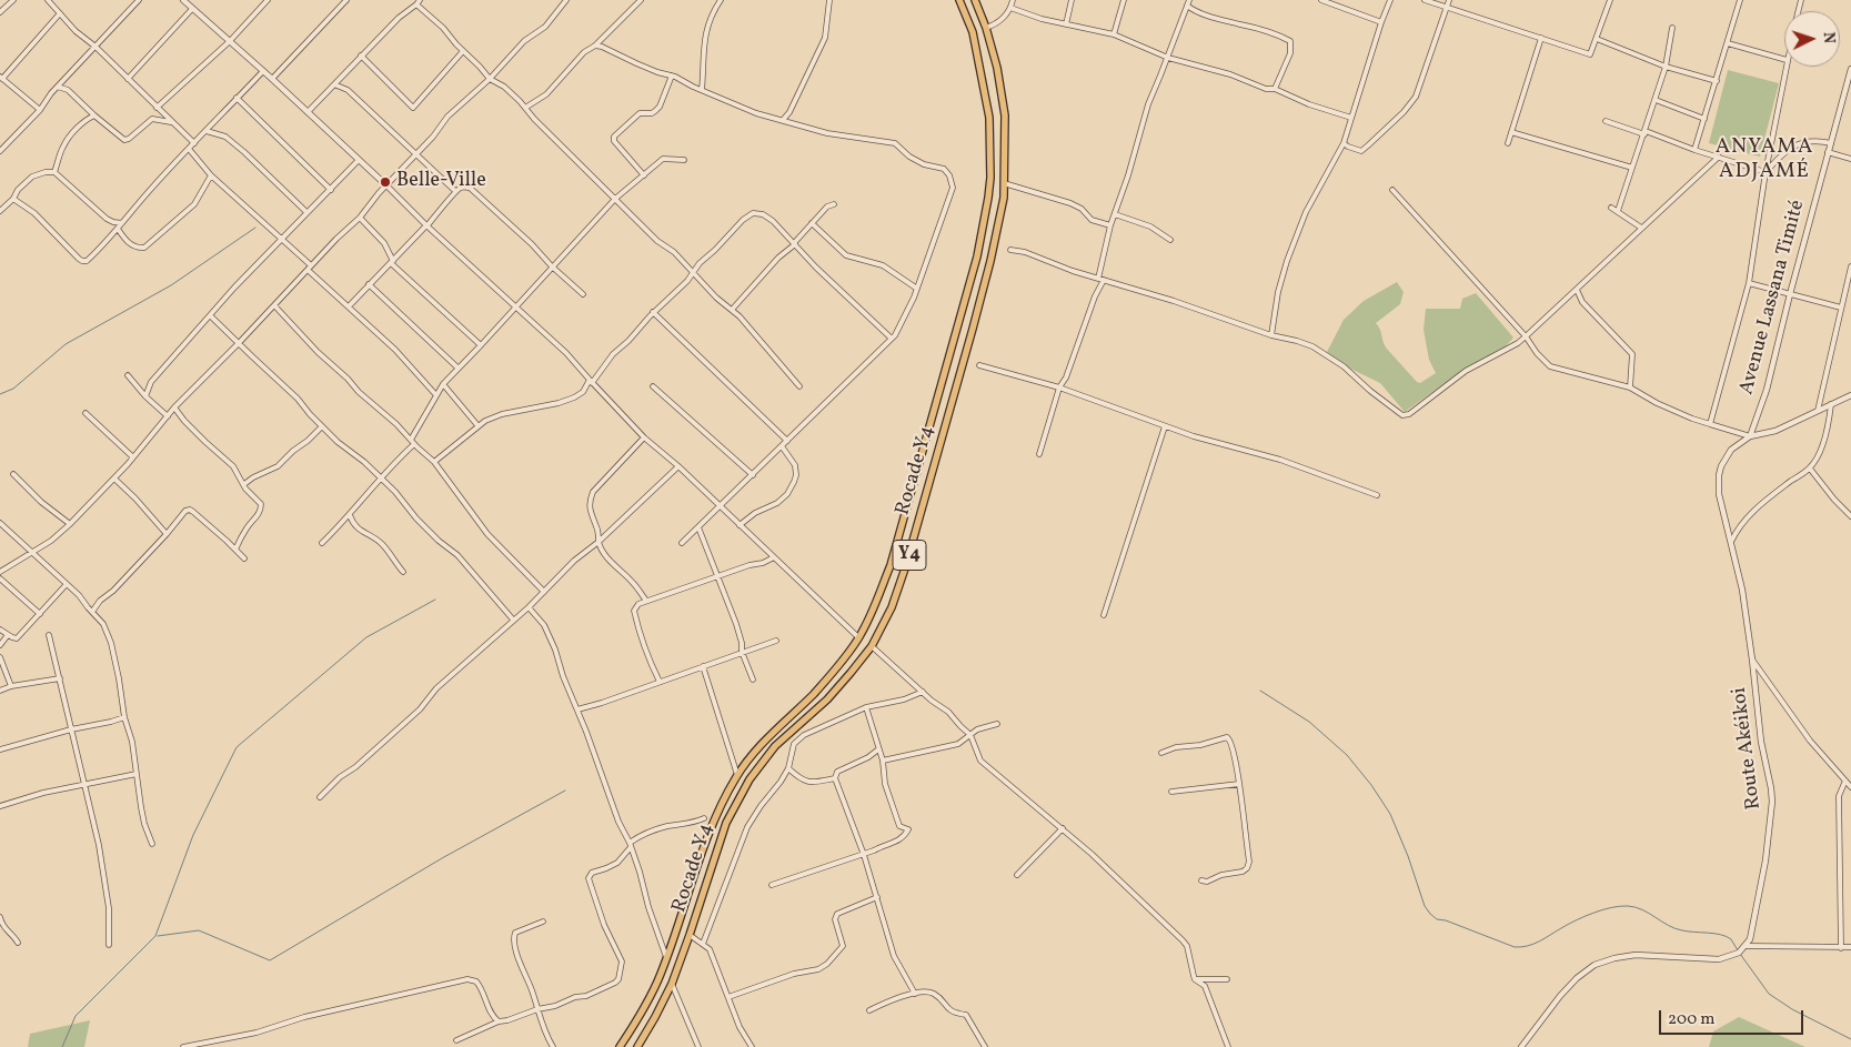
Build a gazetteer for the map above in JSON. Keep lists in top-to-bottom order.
{
  "streets": {
    "highway": ["Rocade Y4", "Y4"],
    "street": ["Avenue Lassana Timité", "Route Akéikoi"]
  },
  "crossings": [
    ["Avenue Lassana Timité", "Route Akéikoi"]
  ],
  "districts": ["ANYAMA ADJAMÉ"],
  "places": ["Belle-Ville"],
  "scale_bar": "200 m",
  "north": "right"
}
